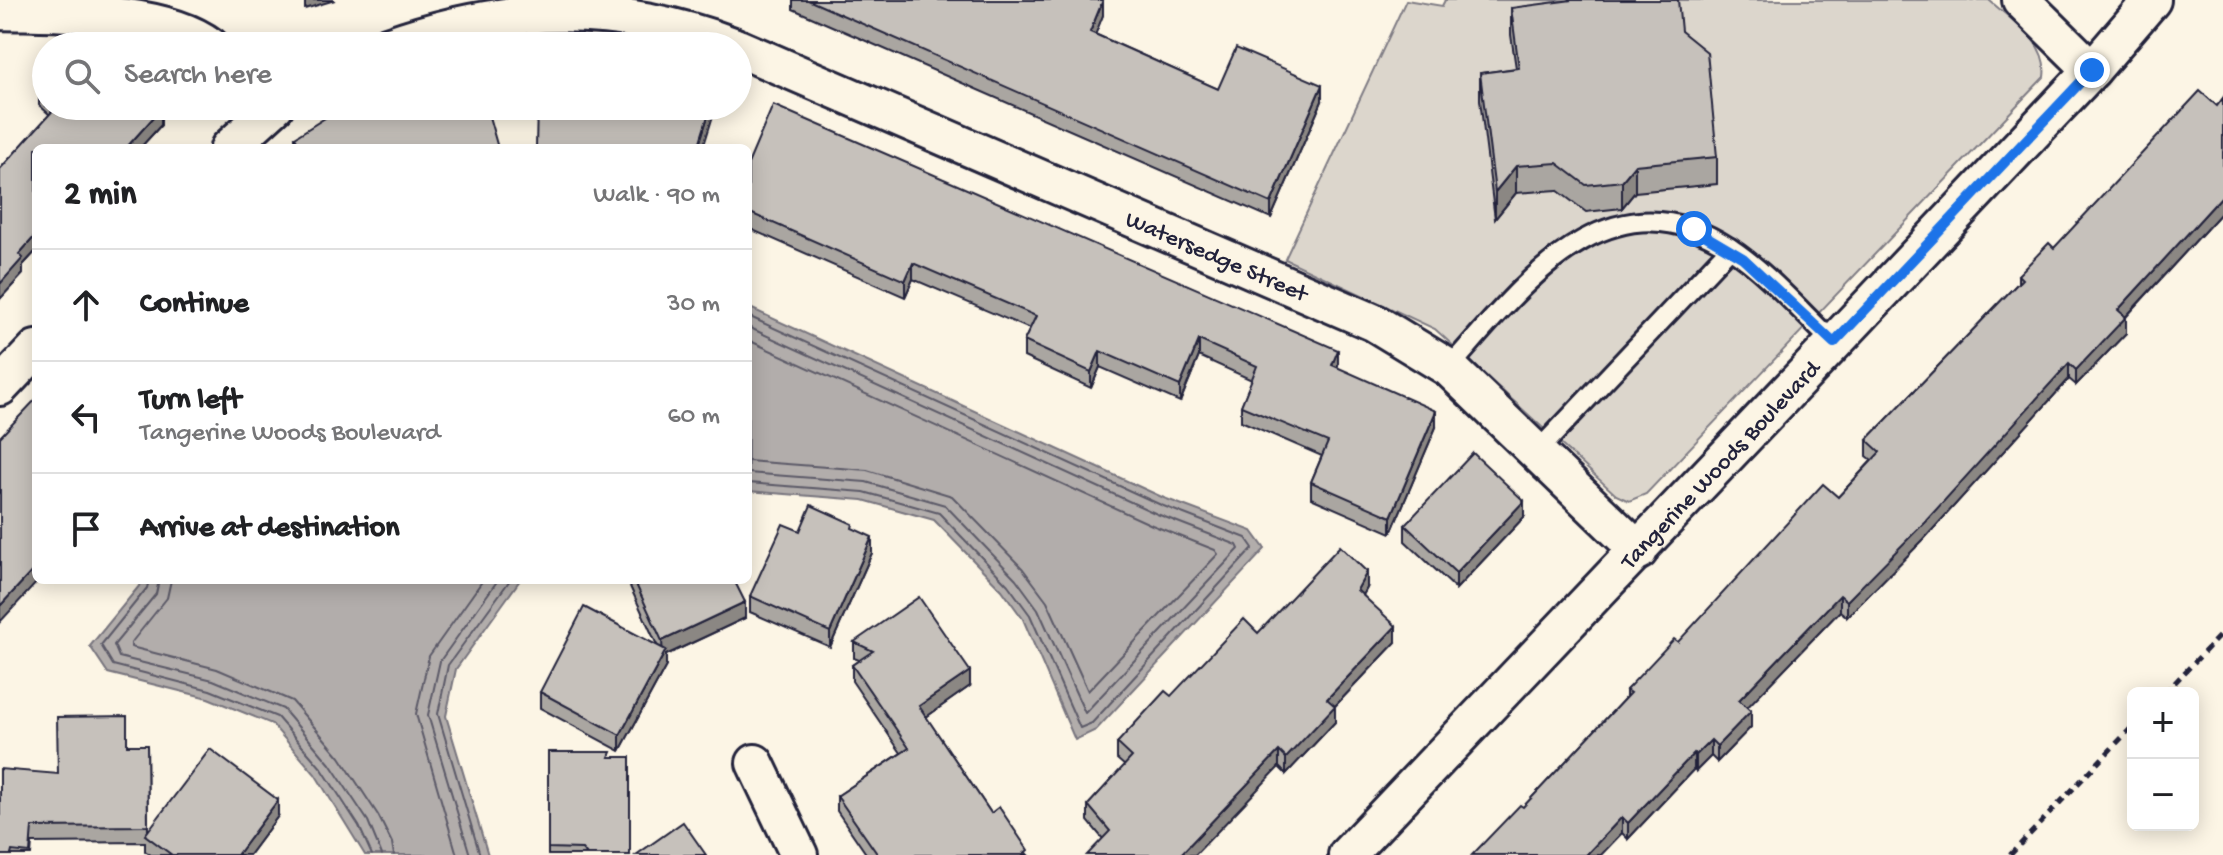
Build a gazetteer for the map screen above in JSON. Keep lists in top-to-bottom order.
{
  "streets": {
    "street": ["Watersedge Street", "Tangerine Woods Boulevard"]
  },
  "crossings": [
    ["Watersedge Street", "Tangerine Woods Boulevard"]
  ],
  "page": {
    "search": "Search here",
    "heading": ["2 min", "Walk · 90 m"],
    "list": [
      ["Continue", "30 m"],
      ["Turn left", "Tangerine Woods Boulevard", "60 m"],
      "Arrive at destination"
    ],
    "map_buttons": ["+", "−"]
  }
}
